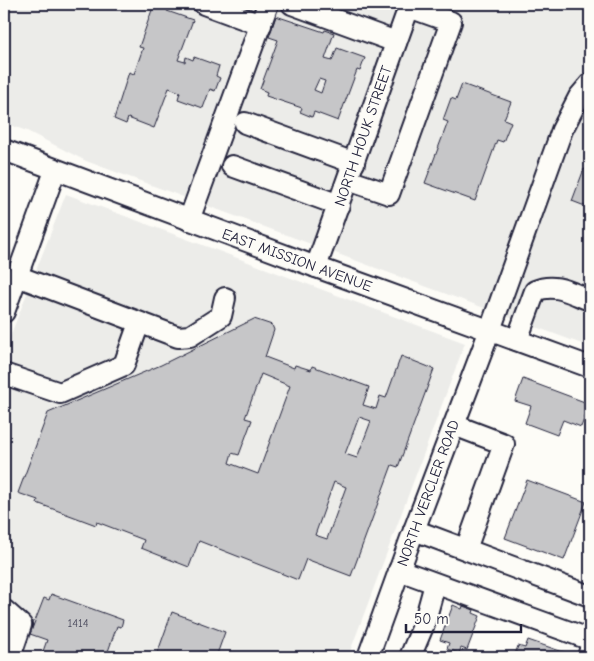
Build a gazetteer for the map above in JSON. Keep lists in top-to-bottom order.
{
  "streets": {
    "street": ["NORTH HOUK STREET", "EAST MISSION AVENUE", "NORTH VERCLER ROAD"]
  },
  "crossings": [
    ["NORTH HOUK STREET", "EAST MISSION AVENUE"],
    ["EAST MISSION AVENUE", "NORTH VERCLER ROAD"]
  ],
  "house_numbers": ["1414"],
  "scale_bar": "50 m"
}
